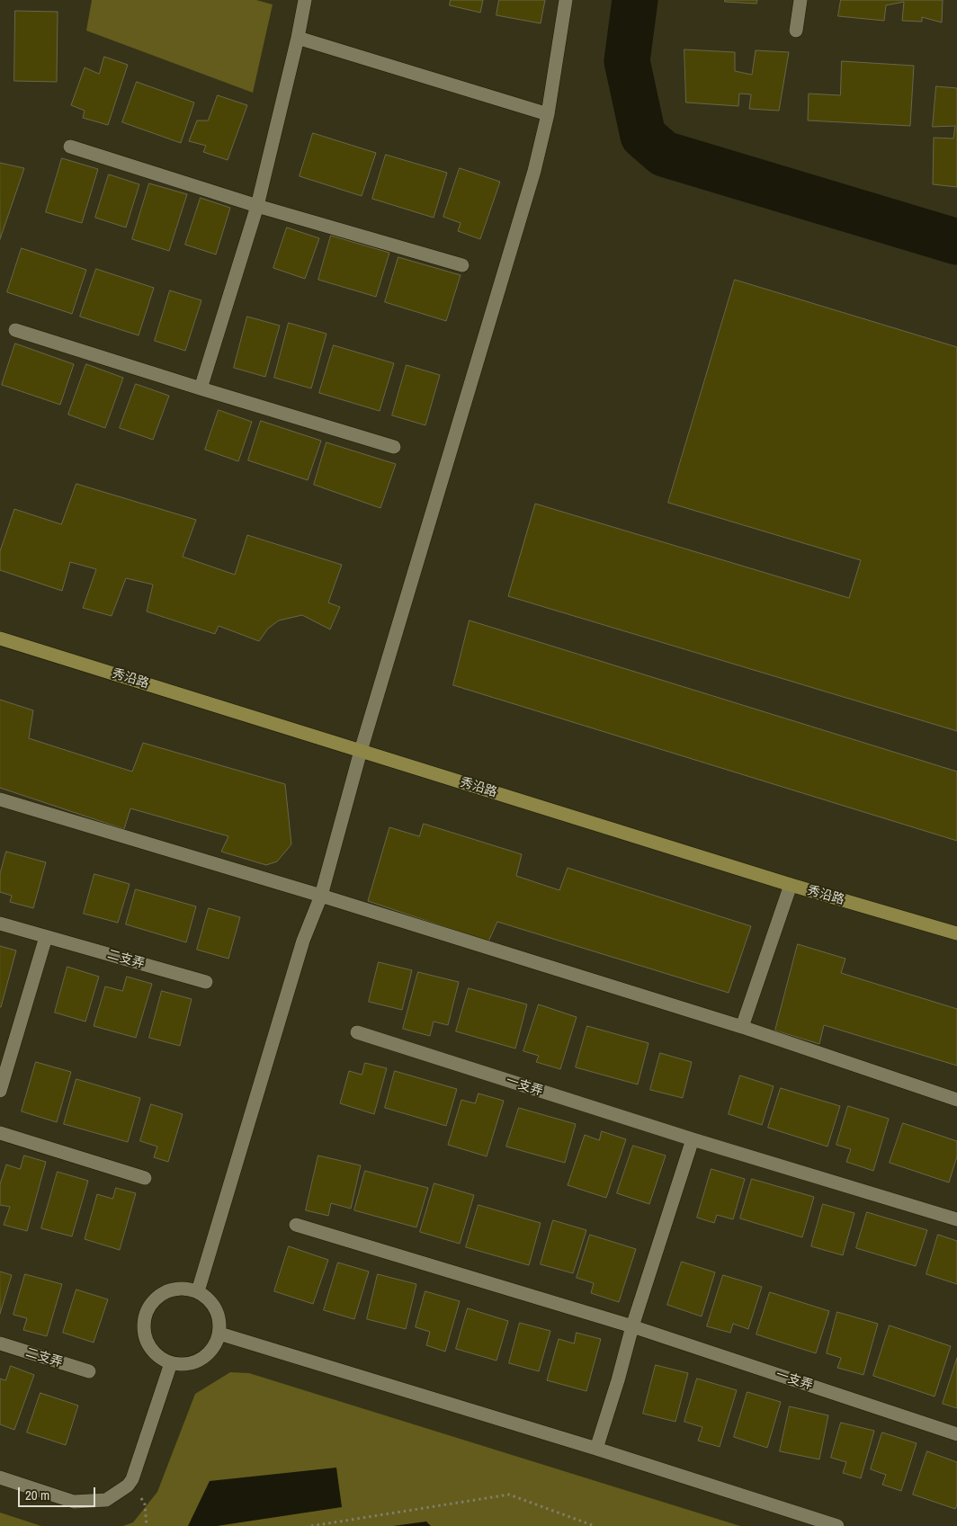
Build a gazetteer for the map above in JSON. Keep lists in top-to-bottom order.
{
  "streets": {
    "main road": ["秀沿路"],
    "street": ["二支弄", "一支弄"]
  },
  "scale_bar": "20 m"
}
